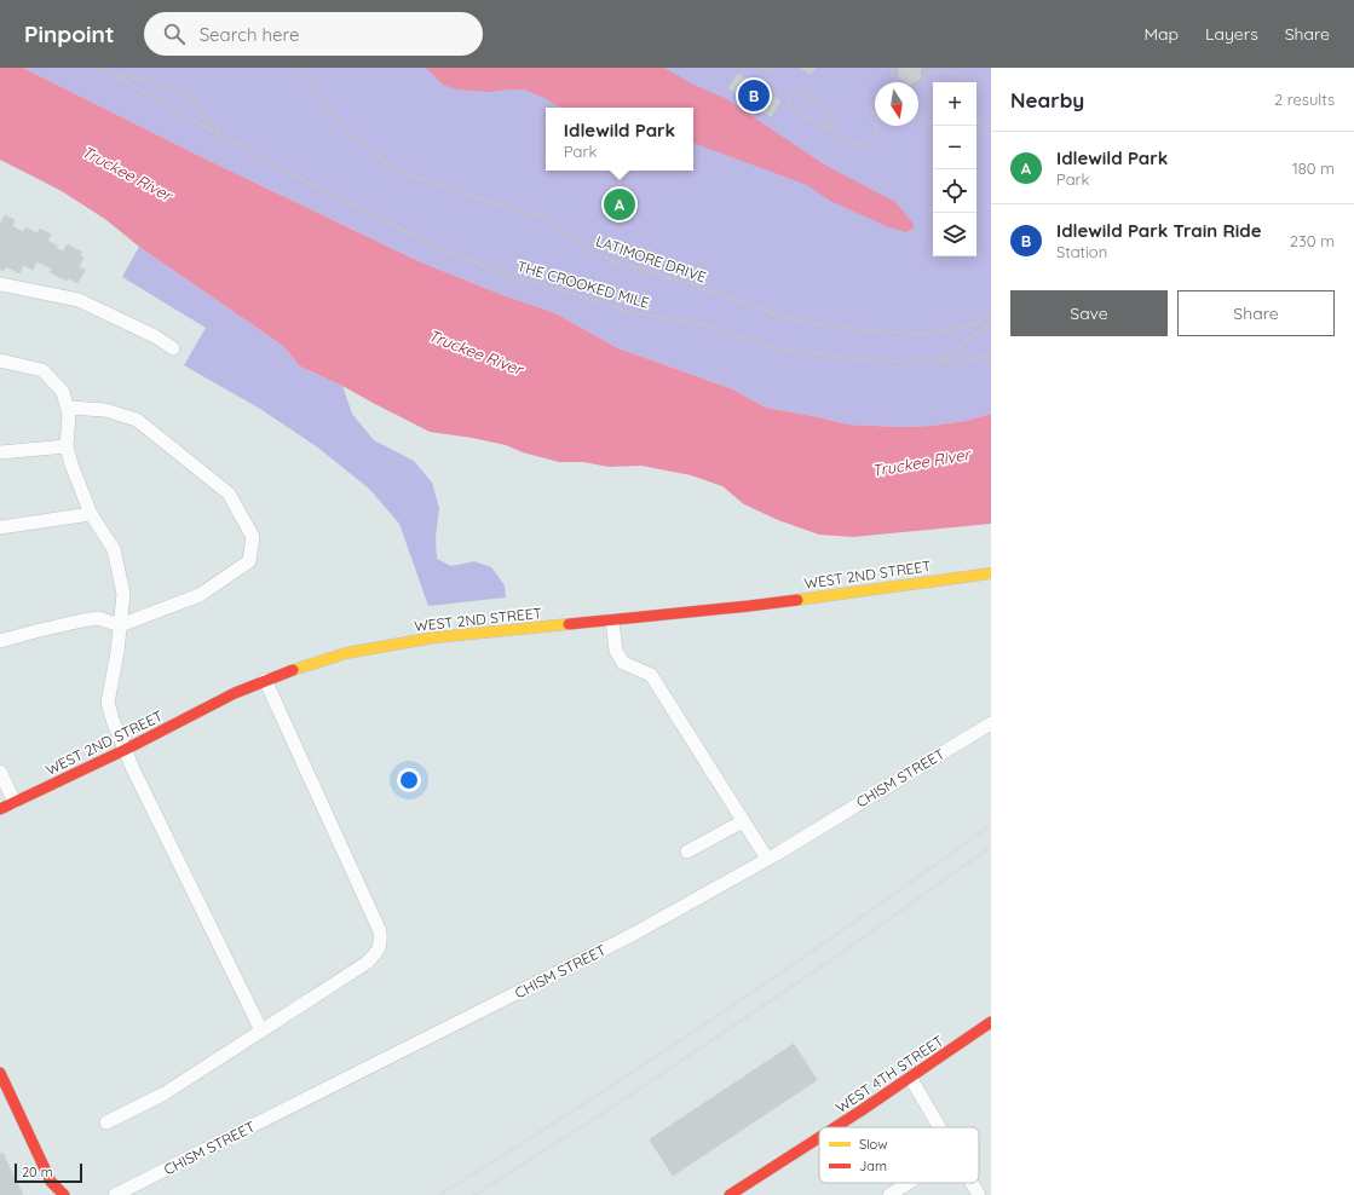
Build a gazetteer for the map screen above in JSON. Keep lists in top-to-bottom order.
{
  "streets": {
    "street": ["WEST 2ND STREET", "WEST 4TH STREET"],
    "lane": ["CHISM STREET"],
    "path": ["LATIMORE DRIVE", "THE CROOKED MILE"]
  },
  "water": ["Truckee River"],
  "legend": ["Slow", "Jam"],
  "scale_bar": "20 m",
  "north": "bottom",
  "page": {
    "header": "Pinpoint",
    "search": "Search here",
    "nav": ["Map", "Layers", "Share"],
    "heading": ["Nearby", "2 results"],
    "pins": ["B", "A"],
    "map_buttons": ["+", "−"],
    "popup": ["Idlewild Park", "Park"],
    "list": [
      {
        "mark": "A",
        "name": "Idlewild Park",
        "note": "Park",
        "value": "180 m"
      },
      {
        "mark": "B",
        "name": "Idlewild Park Train Ride",
        "note": "Station",
        "value": "230 m"
      }
    ],
    "buttons": ["Save", "Share"],
    "scale": "20 m"
  }
}
